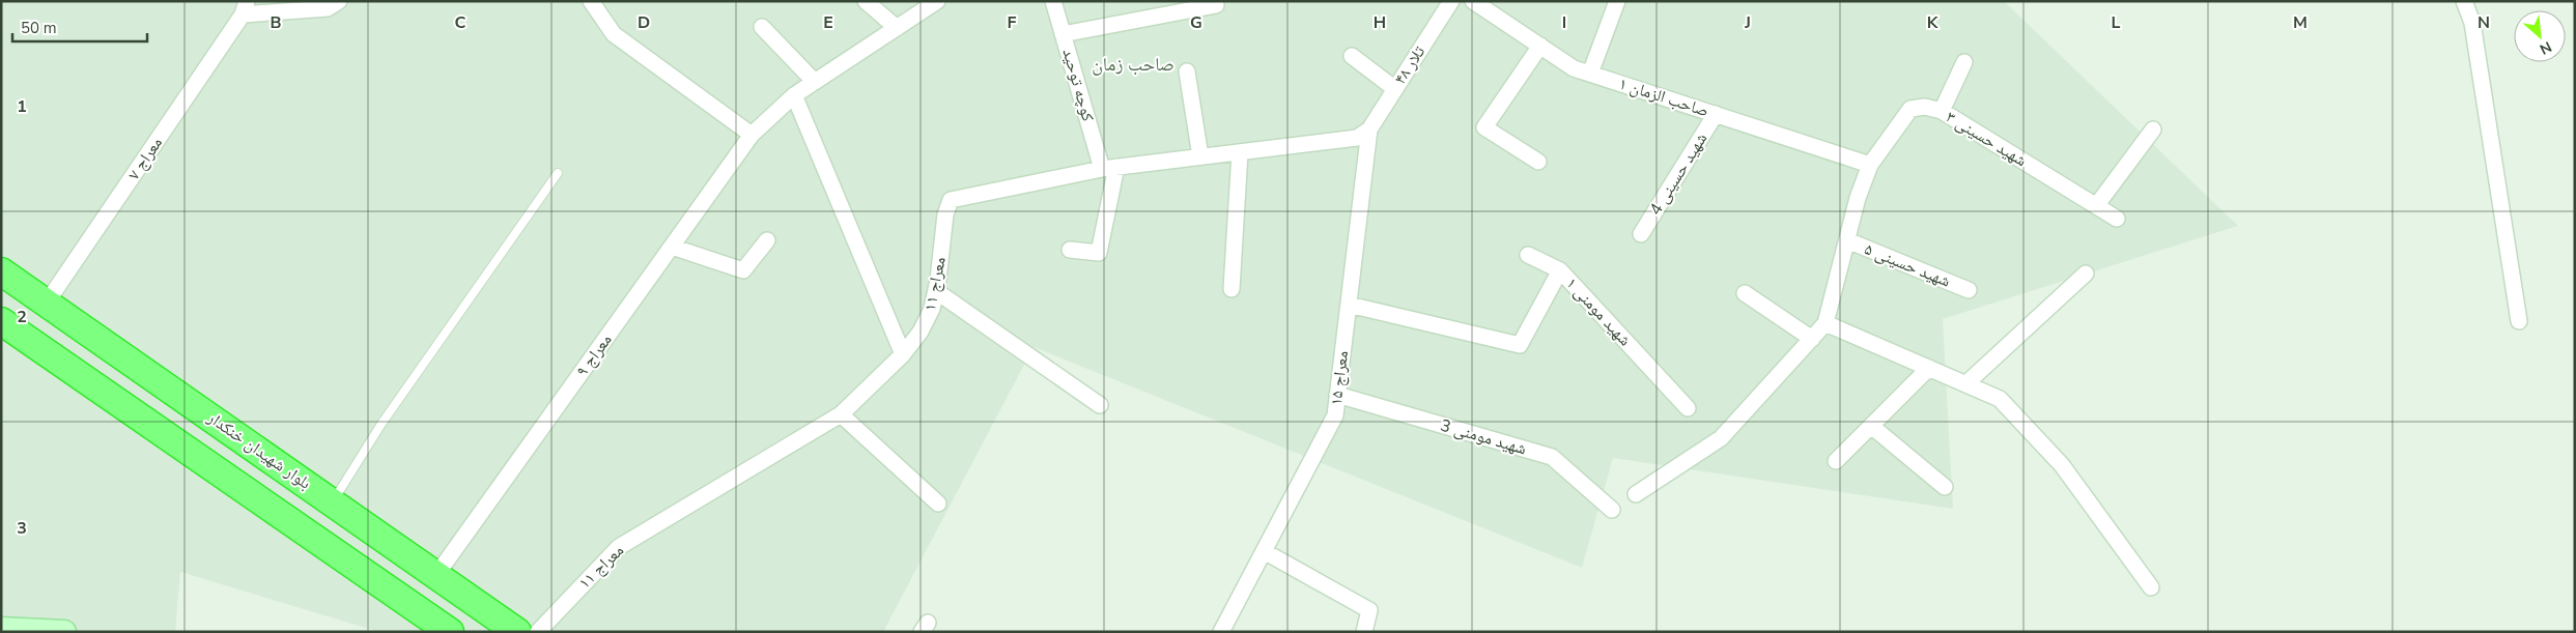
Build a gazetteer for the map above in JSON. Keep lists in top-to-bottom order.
{
  "streets": {
    "highway": ["بلوار شهیدان خنکدار"],
    "street": [
      "تلار ۴۸",
      "کوچه توحید",
      "صاحب الزمان ۱",
      "شهید حسینی ۳",
      "معراج ۷",
      "شهید حسینی 4",
      "شهید حسینی ۵",
      "معراج ۱۱",
      "شهید مومنی ۱",
      "معراج ۹",
      "معراج ۱۵",
      "شهید مومنی 3"
    ]
  },
  "crossings": [
    ["تلار ۴۸", "معراج ۱۱"],
    ["تلار ۴۸", "معراج ۱۵"],
    ["کوچه توحید", "معراج ۱۱"],
    ["صاحب الزمان ۱", "شهید حسینی ۳"],
    ["صاحب الزمان ۱", "شهید حسینی 4"],
    ["معراج ۷", "بلوار شهیدان خنکدار"],
    ["معراج ۱۱", "معراج ۱۵"],
    ["شهید مومنی ۱", "معراج ۱۵"],
    ["معراج ۹", "بلوار شهیدان خنکدار"],
    ["معراج ۱۵", "شهید مومنی 3"]
  ],
  "districts": ["صاحب زمان"],
  "scale_bar": "50 m",
  "north": "bottom right",
  "grid": {
    "columns": [
      "B",
      "C",
      "D",
      "E",
      "F",
      "G",
      "H",
      "I",
      "J",
      "K",
      "L",
      "M",
      "N"
    ],
    "rows": ["1", "2", "3"]
  }
}
